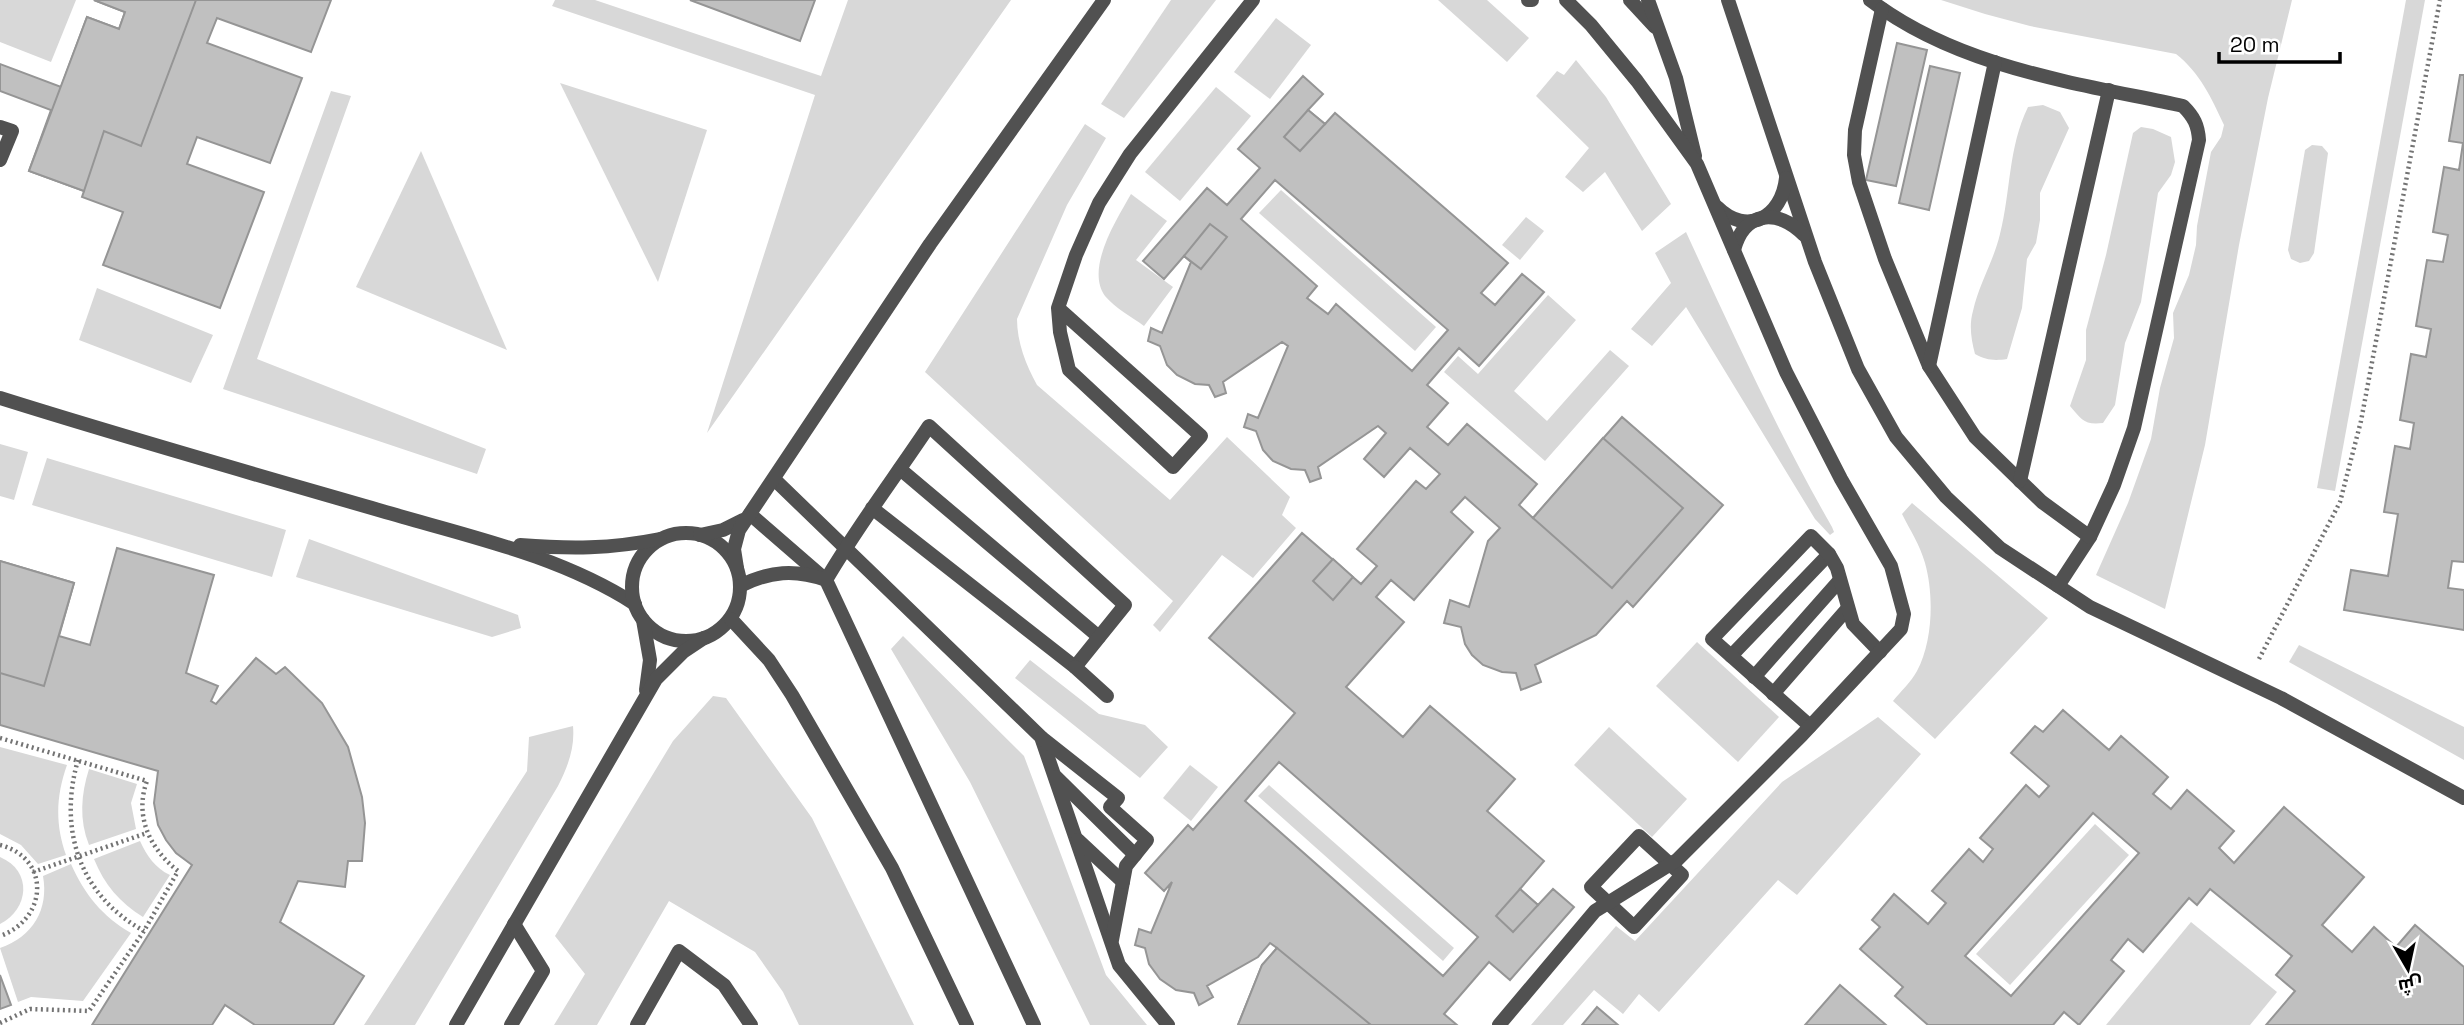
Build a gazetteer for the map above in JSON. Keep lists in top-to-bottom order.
{
  "scale_bar": "20 m",
  "north": "bottom"
}
